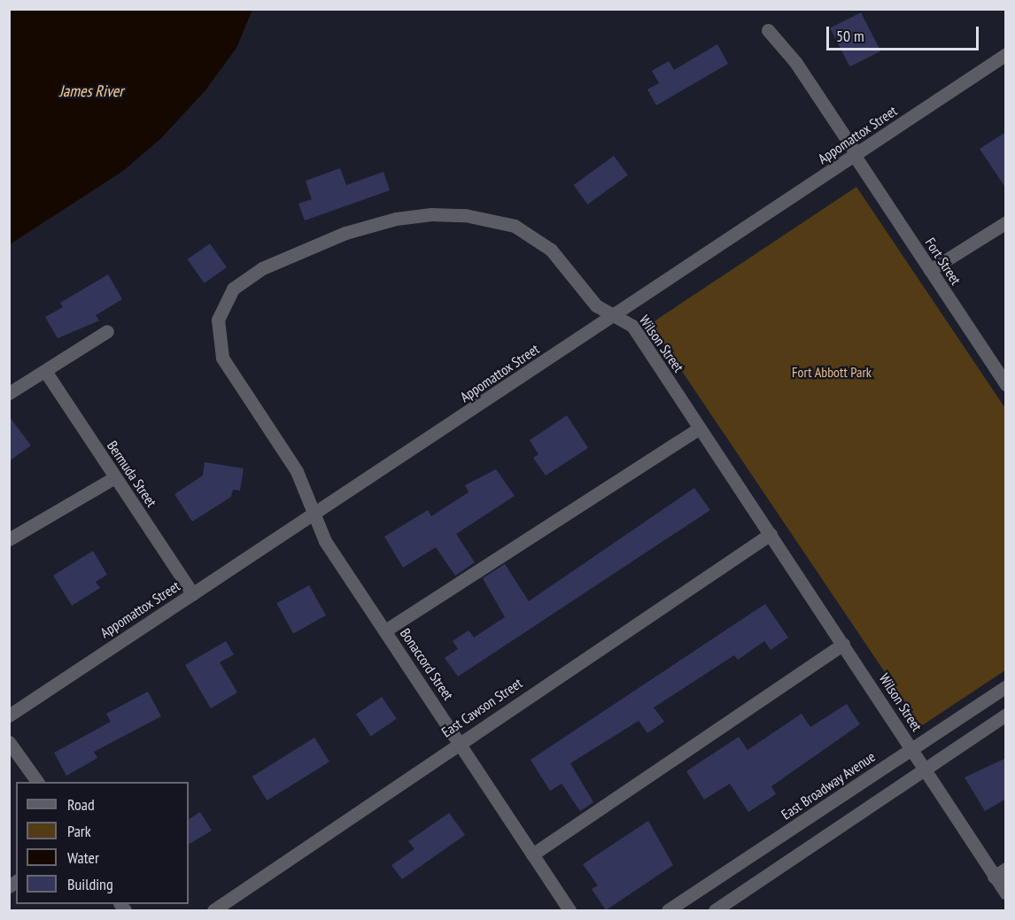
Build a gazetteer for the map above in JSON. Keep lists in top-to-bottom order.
{
  "streets": {
    "street": [
      "Appomattox Street",
      "Fort Street",
      "Wilson Street",
      "Bermuda Street",
      "Bonaccord Street",
      "East Cawson Street",
      "East Broadway Avenue"
    ]
  },
  "crossings": [
    ["Appomattox Street", "Fort Street"],
    ["Appomattox Street", "Wilson Street"],
    ["Appomattox Street", "Bermuda Street"],
    ["Appomattox Street", "Bonaccord Street"],
    ["Wilson Street", "Bonaccord Street"],
    ["Wilson Street", "East Cawson Street"],
    ["Wilson Street", "East Broadway Avenue"],
    ["Bonaccord Street", "East Cawson Street"]
  ],
  "water": ["James River"],
  "parks": ["Fort Abbott Park"],
  "legend": [
    "Road",
    "Park",
    "Water",
    "Building"
  ],
  "scale_bar": "50 m"
}
